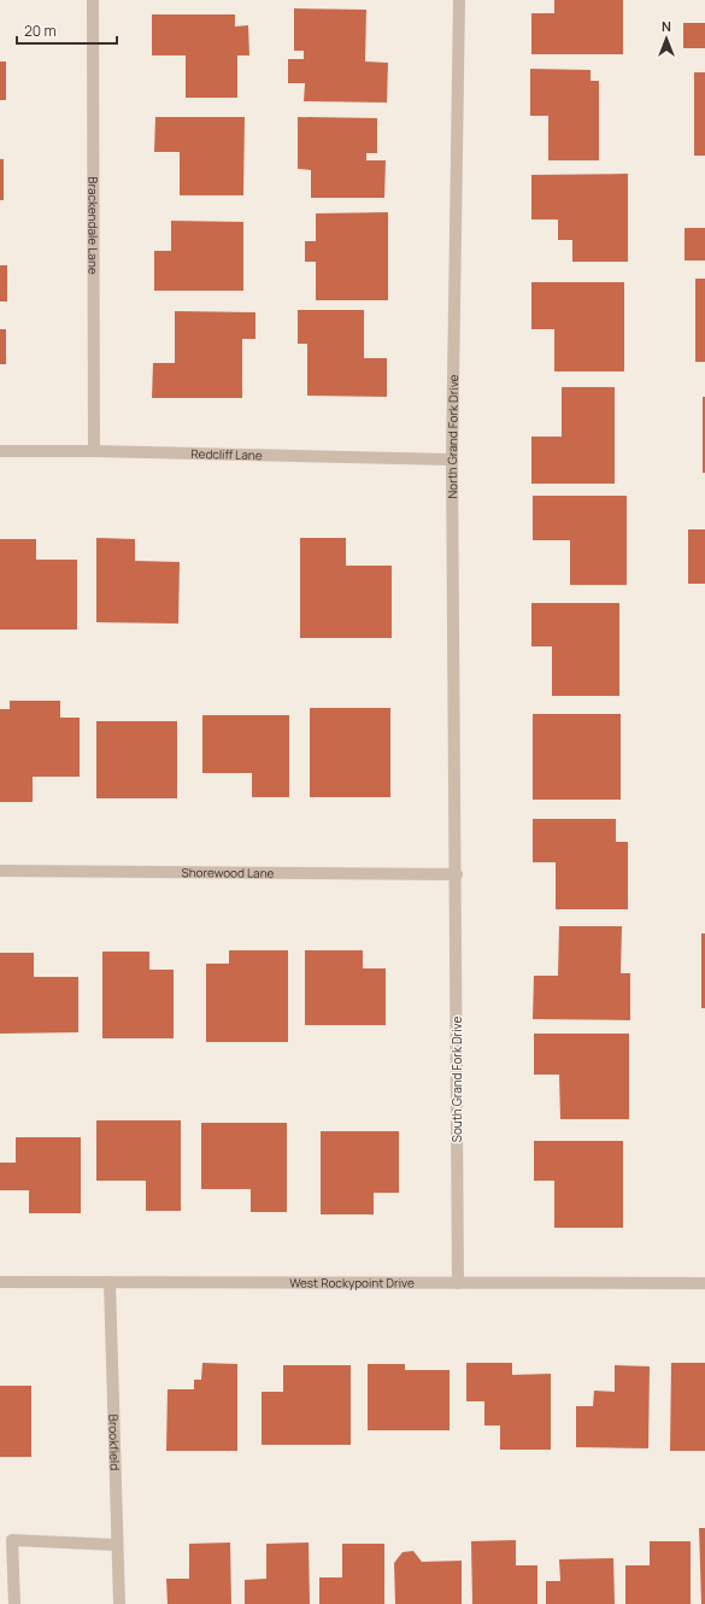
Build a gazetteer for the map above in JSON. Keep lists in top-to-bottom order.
{
  "streets": {
    "street": [
      "Brackendale Lane",
      "North Grand Fork Drive",
      "Redcliff Lane",
      "Shorewood Lane",
      "South Grand Fork Drive",
      "West Rockypoint Drive",
      "Brookfield"
    ]
  },
  "crossings": [
    ["Brackendale Lane", "Redcliff Lane"],
    ["North Grand Fork Drive", "Redcliff Lane"],
    ["North Grand Fork Drive", "Shorewood Lane"],
    ["North Grand Fork Drive", "South Grand Fork Drive"],
    ["Shorewood Lane", "South Grand Fork Drive"],
    ["South Grand Fork Drive", "West Rockypoint Drive"],
    ["West Rockypoint Drive", "Brookfield"]
  ],
  "scale_bar": "20 m",
  "north": "top"
}
